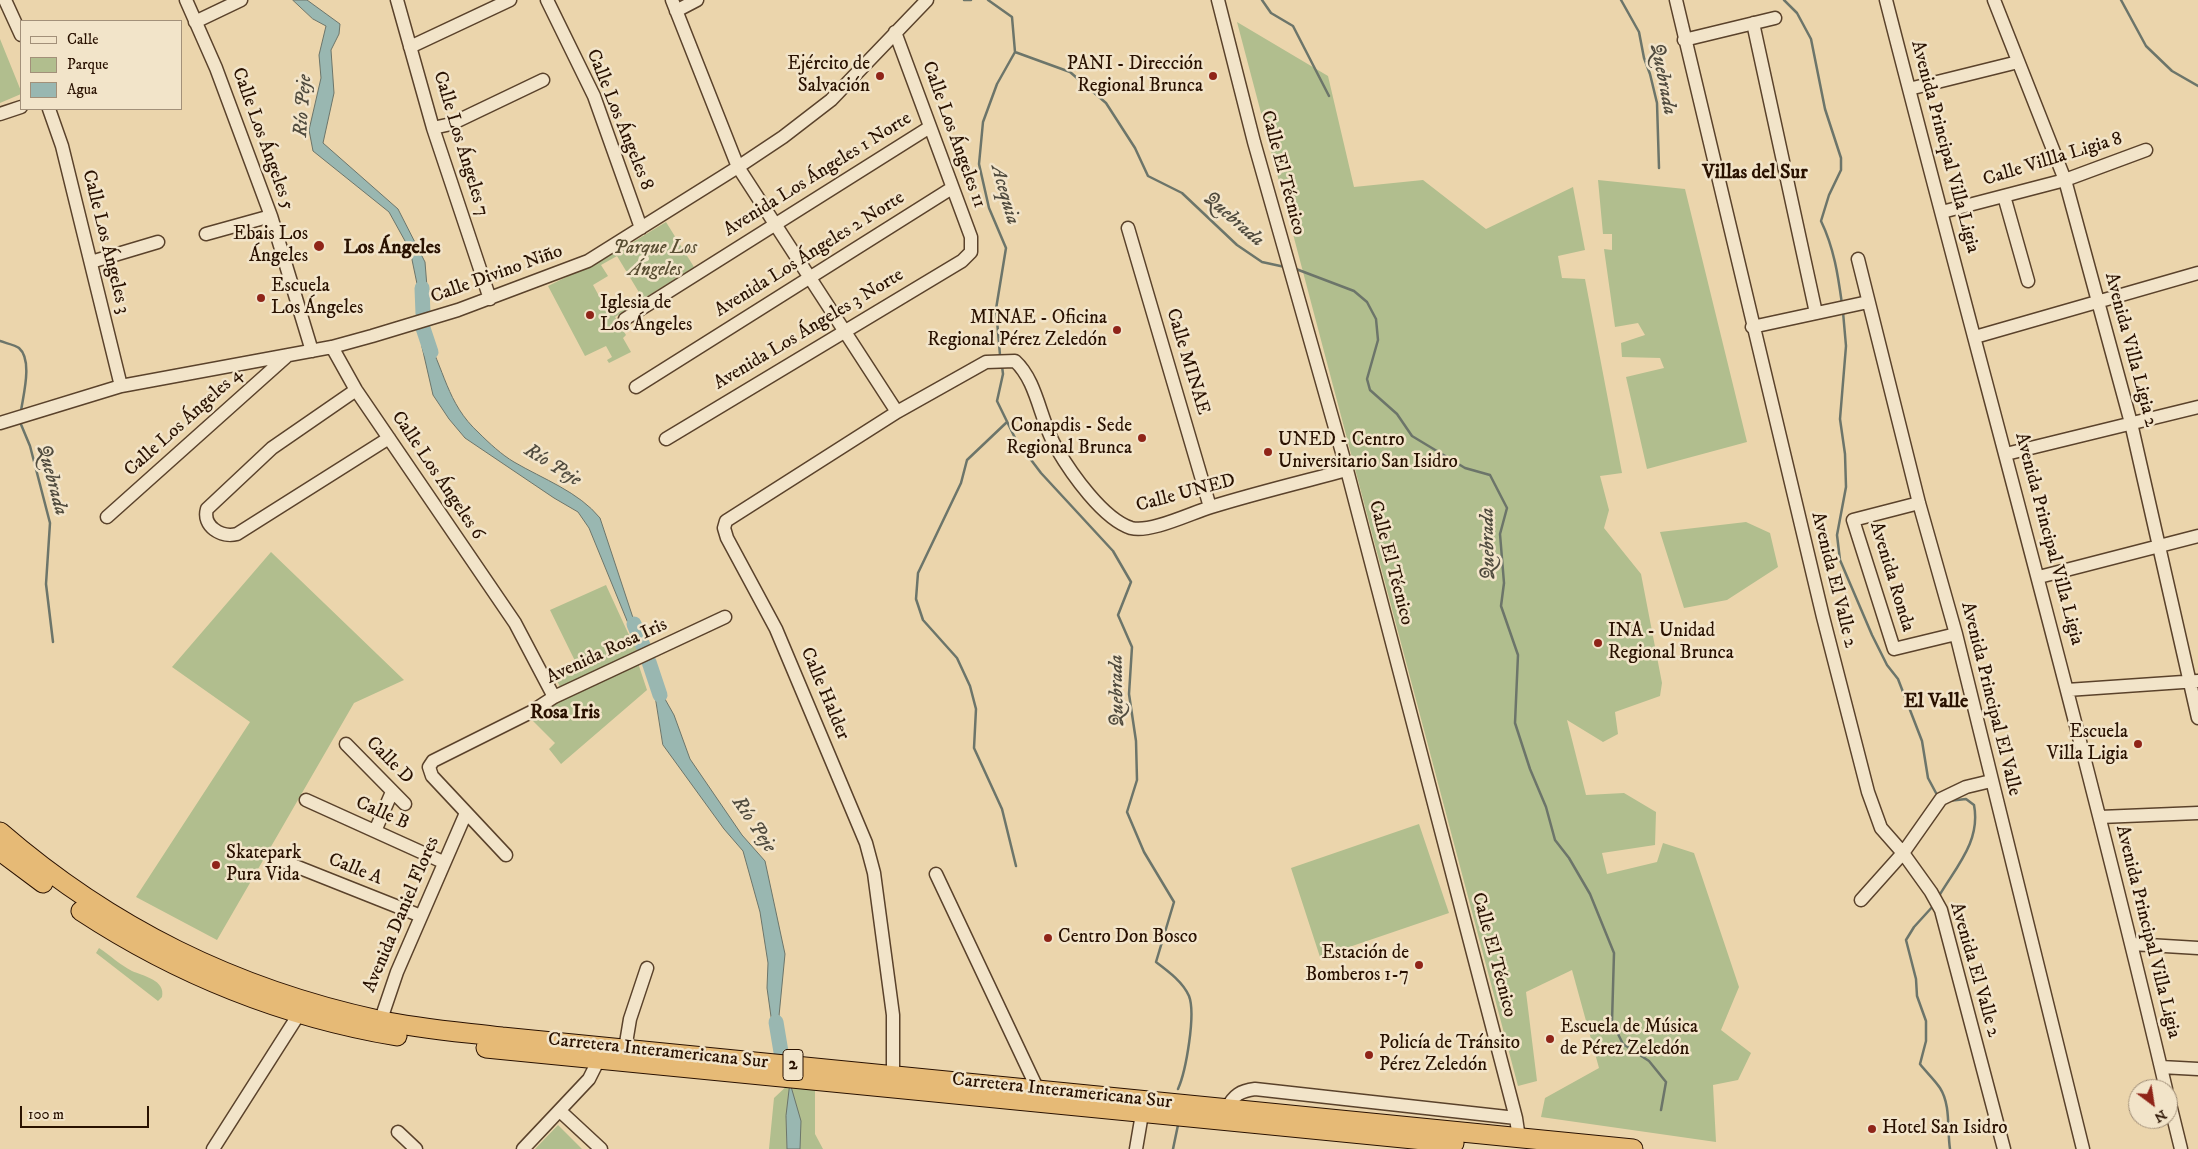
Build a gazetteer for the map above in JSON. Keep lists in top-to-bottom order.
{
  "streets": {
    "highway": ["Carretera Interamericana Sur", "2"],
    "street": [
      "Calle Los Ángeles 8",
      "Calle Los Ángeles 11",
      "Calle Los Ángeles 5",
      "Calle Los Ángeles 7",
      "Avenida Principal Villa Ligia",
      "Calle Villla Ligia 8",
      "Calle El Técnico",
      "Avenida Los Ángeles 1 Norte",
      "Calle Los Ángeles 3",
      "Avenida Los Ángeles 2 Norte",
      "Calle Divino Niño",
      "Avenida Los Ángeles 3 Norte",
      "Avenida Villa Ligia 2",
      "Calle MINAE",
      "Calle Los Ángeles 4",
      "Calle Los Ángeles 6",
      "Calle UNED",
      "Avenida Ronda",
      "Avenida El Valle 2",
      "Avenida Rosa Iris",
      "Calle Halder",
      "Avenida Principal El Valle",
      "Calle D",
      "Calle B",
      "Calle A",
      "Avenida Daniel Flores"
    ]
  },
  "crossings": [
    ["Calle Los Ángeles 8", "Calle Divino Niño"],
    ["Calle Los Ángeles 11", "Avenida Los Ángeles 1 Norte"],
    ["Calle Los Ángeles 11", "Avenida Los Ángeles 2 Norte"],
    ["Calle Los Ángeles 11", "Calle Divino Niño"],
    ["Calle Los Ángeles 11", "Avenida Los Ángeles 3 Norte"],
    ["Calle Los Ángeles 5", "Calle Divino Niño"],
    ["Calle Los Ángeles 7", "Calle Divino Niño"],
    ["Avenida Principal Villa Ligia", "Calle Villla Ligia 8"],
    ["Calle Villla Ligia 8", "Avenida Villa Ligia 2"],
    ["Calle El Técnico", "Calle UNED"],
    ["Calle El Técnico", "Carretera Interamericana Sur"],
    ["Calle Los Ángeles 3", "Calle Divino Niño"],
    ["Calle Divino Niño", "Calle Los Ángeles 4"],
    ["Calle Divino Niño", "Calle Los Ángeles 6"],
    ["Calle MINAE", "Calle UNED"],
    ["Calle Los Ángeles 6", "Avenida Rosa Iris"],
    ["Calle UNED", "Calle Halder"],
    ["Avenida Ronda", "Avenida Principal El Valle"],
    ["Avenida Rosa Iris", "Avenida Daniel Flores"],
    ["Calle Halder", "Carretera Interamericana Sur"],
    ["Calle B", "Avenida Daniel Flores"],
    ["Calle A", "Avenida Daniel Flores"],
    ["Avenida Daniel Flores", "Carretera Interamericana Sur"]
  ],
  "districts": [
    "Villas del Sur",
    "Los Ángeles",
    "El Valle",
    "Rosa Iris"
  ],
  "water": ["Quebrada", "Río Peje", "Acequia"],
  "parks": ["Parque Los Ángeles"],
  "places": [
    "Ejército de Salvación",
    "PANI - Dirección Regional Brunca",
    "Ebais Los Ángeles",
    "Escuela Los Ángeles",
    "Iglesia de Los Ángeles",
    "MINAE - Oficina Regional Pérez Zeledón",
    "Conapdis - Sede Regional Brunca",
    "UNED - Centro Universitario San Isidro",
    "INA - Unidad Regional Brunca",
    "Escuela Villa Ligia",
    "Skatepark Pura Vida",
    "Centro Don Bosco",
    "Estación de Bomberos 1-7",
    "Escuela de Música de Pérez Zeledón",
    "Policía de Tránsito Pérez Zeledón",
    "Hotel San Isidro"
  ],
  "legend": ["Calle", "Parque", "Agua"],
  "scale_bar": "100 m",
  "north": "bottom right"
}
